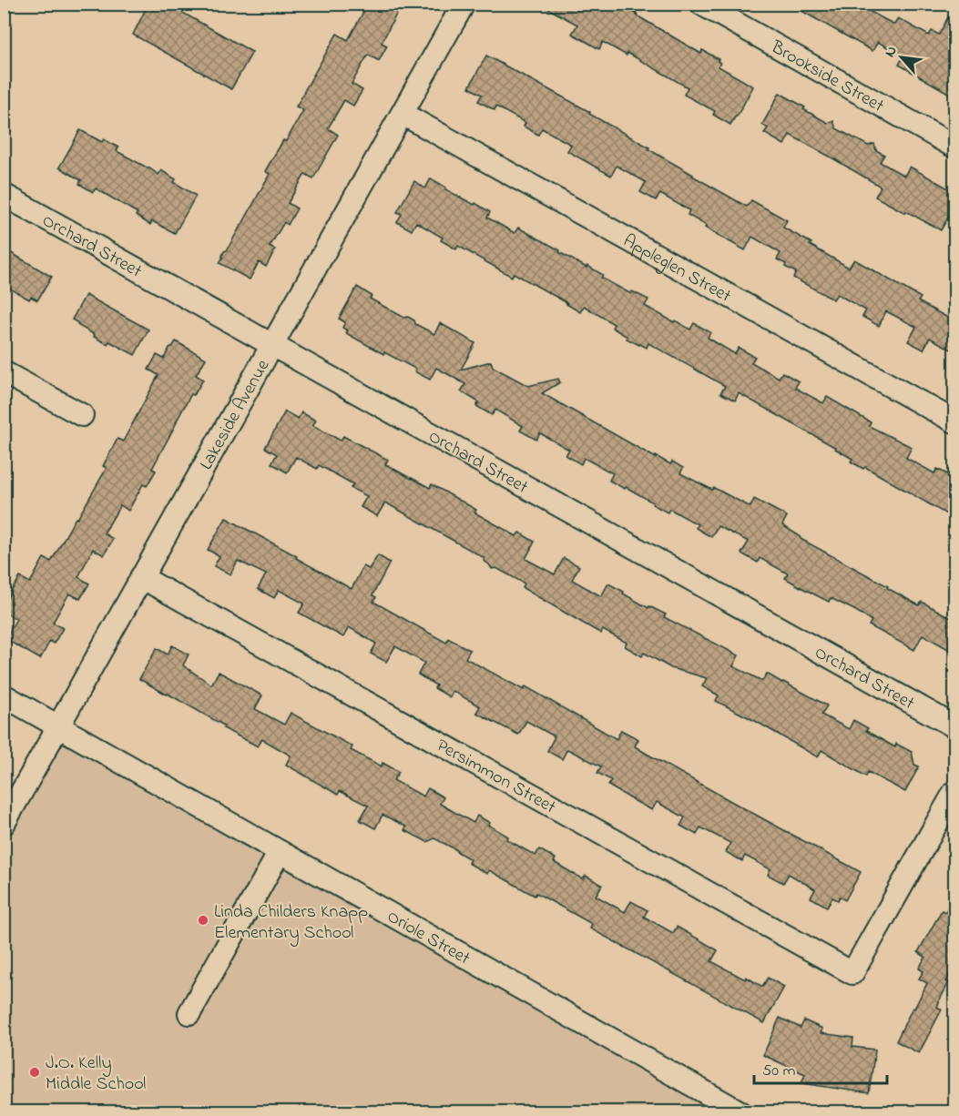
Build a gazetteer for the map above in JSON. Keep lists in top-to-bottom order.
{
  "streets": {
    "street": [
      "Brookside Street",
      "Orchard Street",
      "Appleglen Street",
      "Lakeside Avenue",
      "Persimmon Street",
      "Oriole Street"
    ]
  },
  "crossings": [
    ["Orchard Street", "Lakeside Avenue"],
    ["Appleglen Street", "Lakeside Avenue"],
    ["Lakeside Avenue", "Persimmon Street"],
    ["Lakeside Avenue", "Oriole Street"]
  ],
  "places": ["Linda Childers Knapp Elementary School", "J.O. Kelly Middle School"],
  "scale_bar": "50 m",
  "north": "top left"
}
